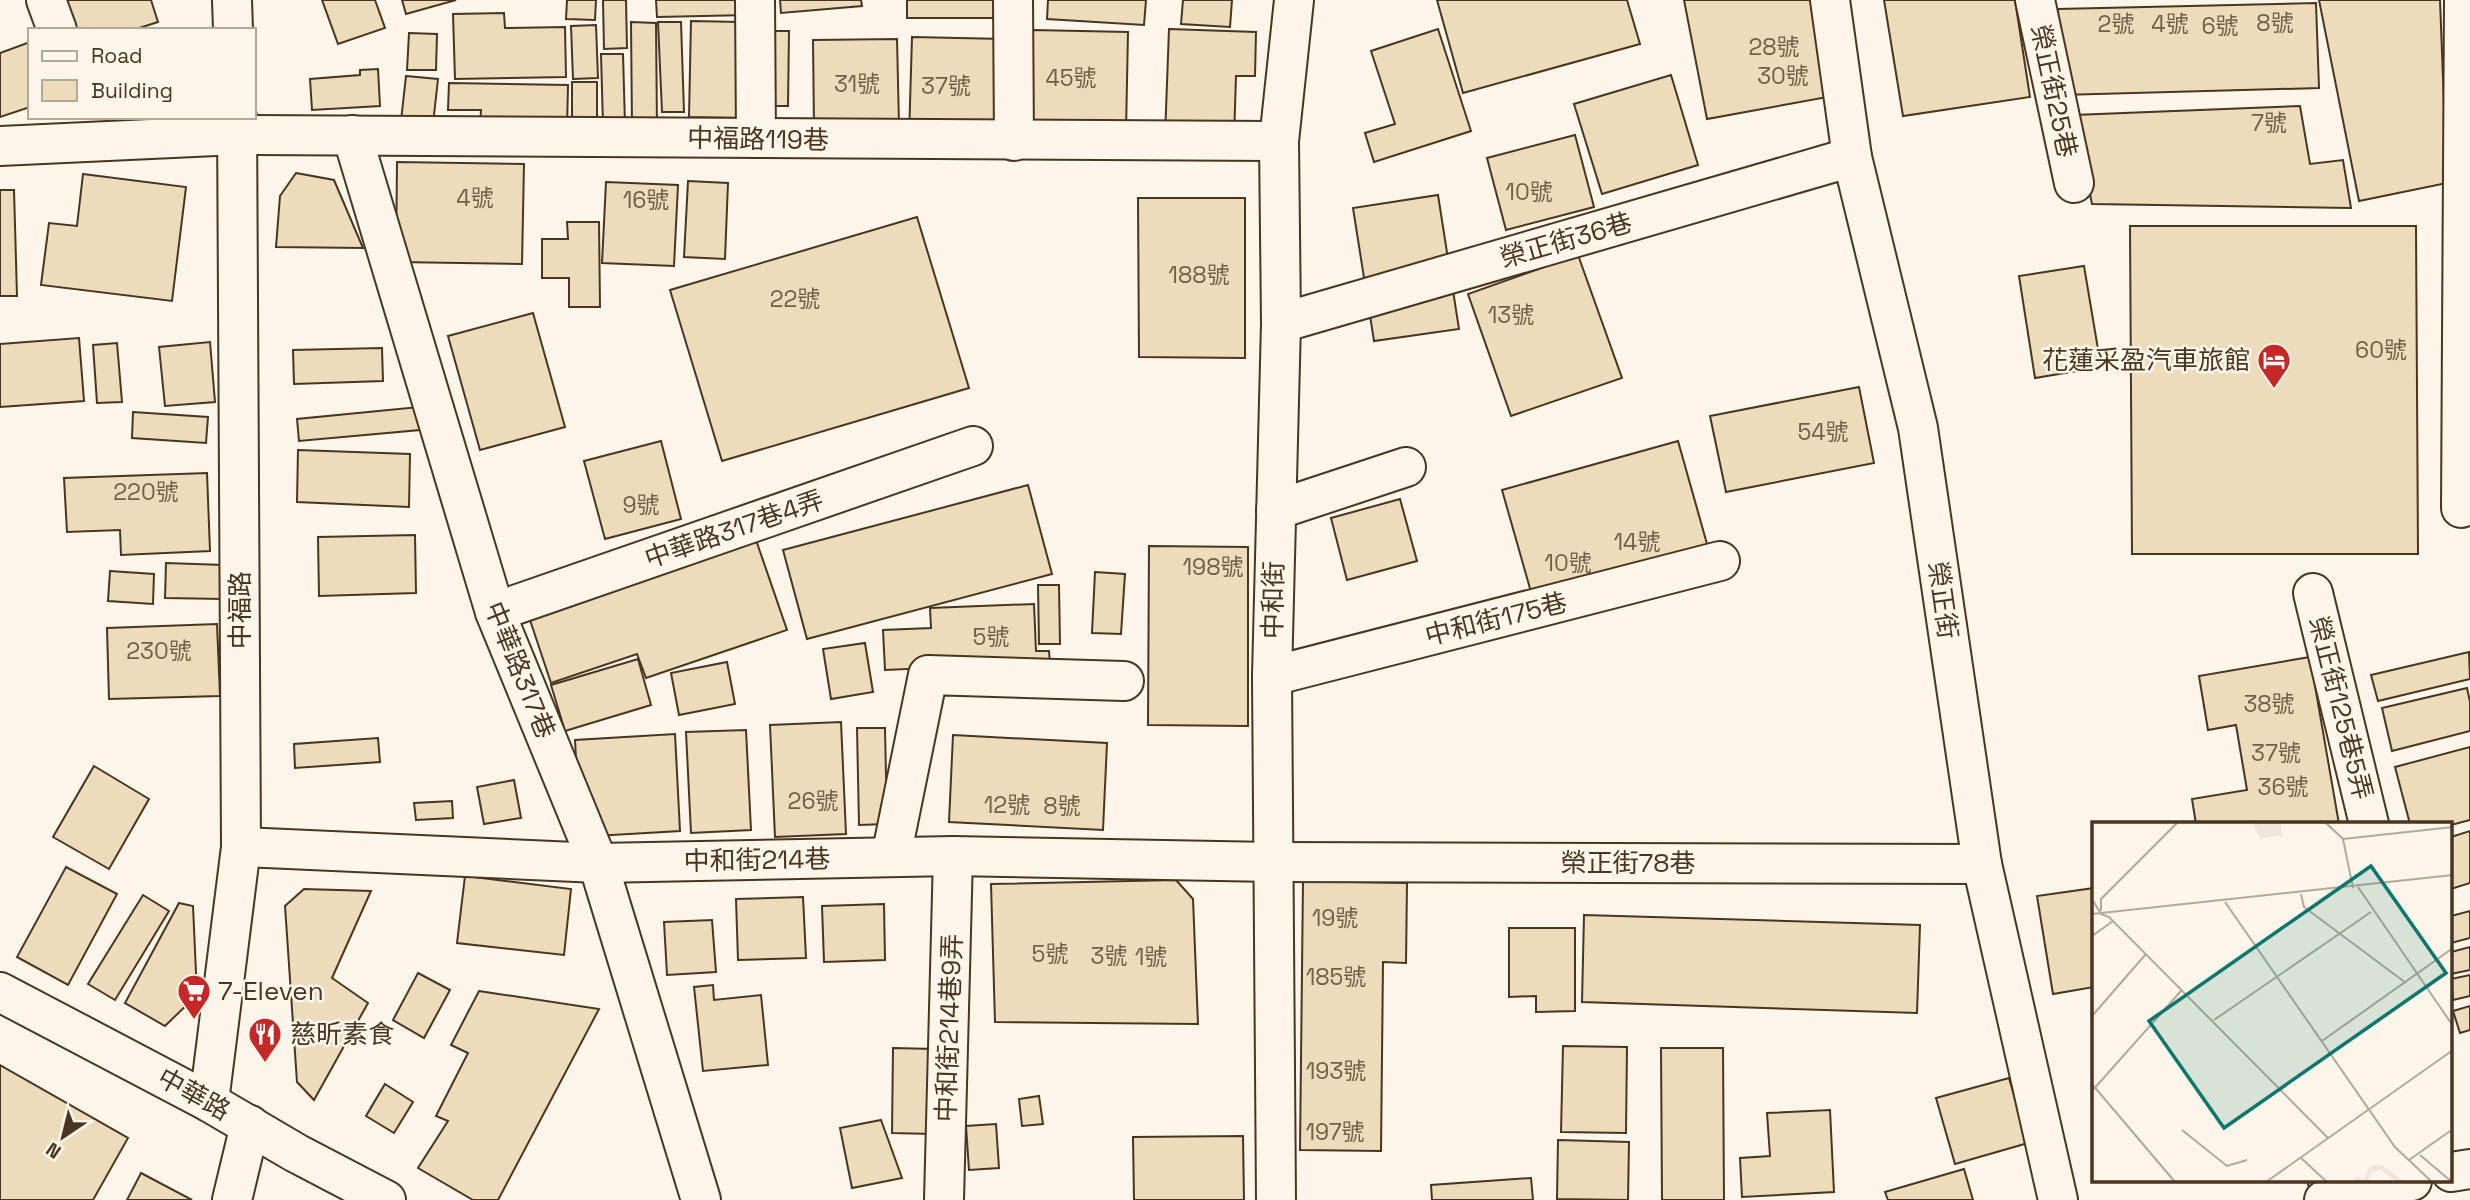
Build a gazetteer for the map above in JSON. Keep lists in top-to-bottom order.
{
  "streets": {
    "street": [
      "榮正街25巷",
      "中福路119巷",
      "榮正街36巷",
      "中華路317巷4弄",
      "中和街",
      "榮正街",
      "中福路",
      "中和街175巷",
      "中華路317巷",
      "榮正街125巷5弄",
      "中和街214巷",
      "榮正街78巷",
      "中和街214巷9弄",
      "中華路"
    ]
  },
  "crossings": [
    ["中福路119巷", "中和街"],
    ["中福路119巷", "中福路"],
    ["中福路119巷", "中華路317巷"],
    ["榮正街36巷", "中和街"],
    ["榮正街36巷", "榮正街"],
    ["中華路317巷4弄", "中華路317巷"],
    ["中和街", "中和街175巷"],
    ["中和街", "中和街214巷"],
    ["中和街", "榮正街78巷"],
    ["榮正街", "榮正街78巷"],
    ["中福路", "中和街214巷"],
    ["中福路", "中華路"],
    ["中華路317巷", "中和街214巷"],
    ["中和街214巷", "榮正街78巷"],
    ["中和街214巷", "中和街214巷9弄"]
  ],
  "places": {
    "hotel": ["花蓮采盈汽車旅館"],
    "supermarket": ["7-Eleven"],
    "restaurant": ["慈昕素食"]
  },
  "house_numbers": [
    "8號",
    "2號",
    "4號",
    "6號",
    "28號",
    "30號",
    "45號",
    "31號",
    "37號",
    "7號",
    "10號",
    "4號",
    "16號",
    "188號",
    "22號",
    "13號",
    "60號",
    "54號",
    "220號",
    "9號",
    "14號",
    "10號",
    "198號",
    "5號",
    "230號",
    "38號",
    "37號",
    "36號",
    "26號",
    "12號",
    "8號",
    "19號",
    "5號",
    "3號",
    "1號",
    "185號",
    "193號",
    "197號"
  ],
  "legend": ["Road", "Building"],
  "north": "bottom left"
}
